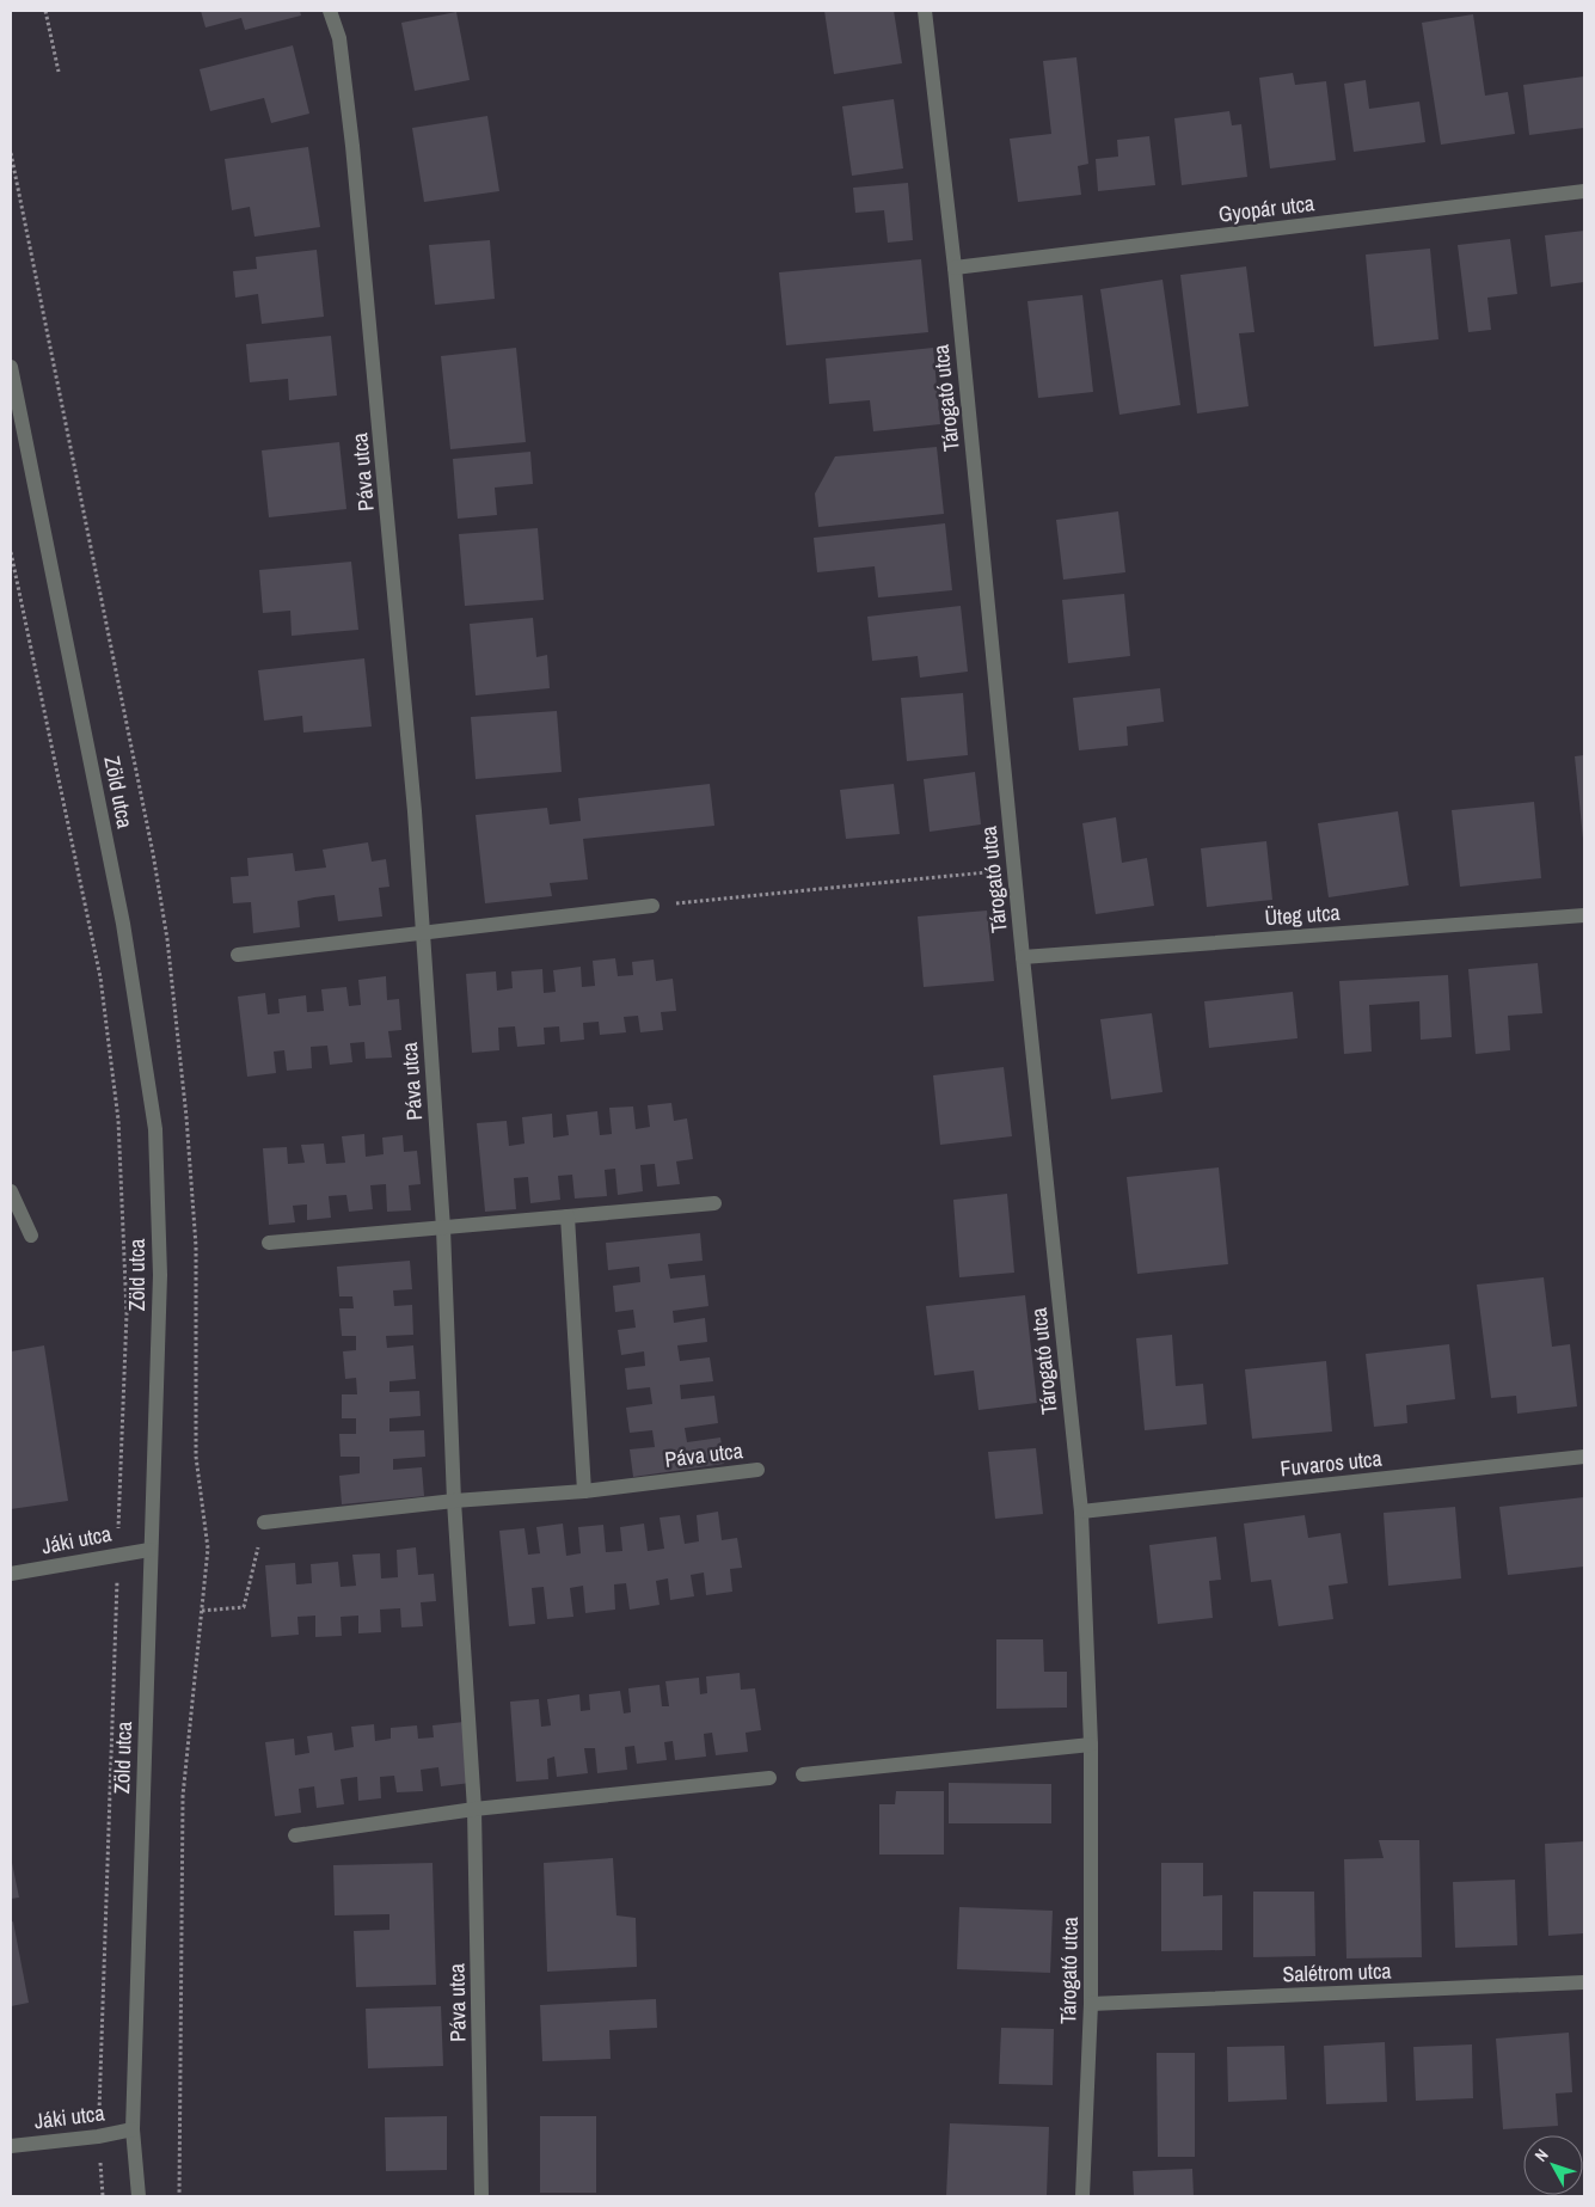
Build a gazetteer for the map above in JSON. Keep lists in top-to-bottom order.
{
  "streets": {
    "street": [
      "Gyopár utca",
      "Tárogató utca",
      "Páva utca",
      "Zöld utca",
      "Üteg utca",
      "Fuvaros utca",
      "Jáki utca",
      "Salétrom utca"
    ]
  },
  "crossings": [
    ["Gyopár utca", "Tárogató utca"],
    ["Tárogató utca", "Üteg utca"],
    ["Tárogató utca", "Fuvaros utca"],
    ["Tárogató utca", "Salétrom utca"],
    ["Zöld utca", "Jáki utca"]
  ],
  "north": "top left"
}
